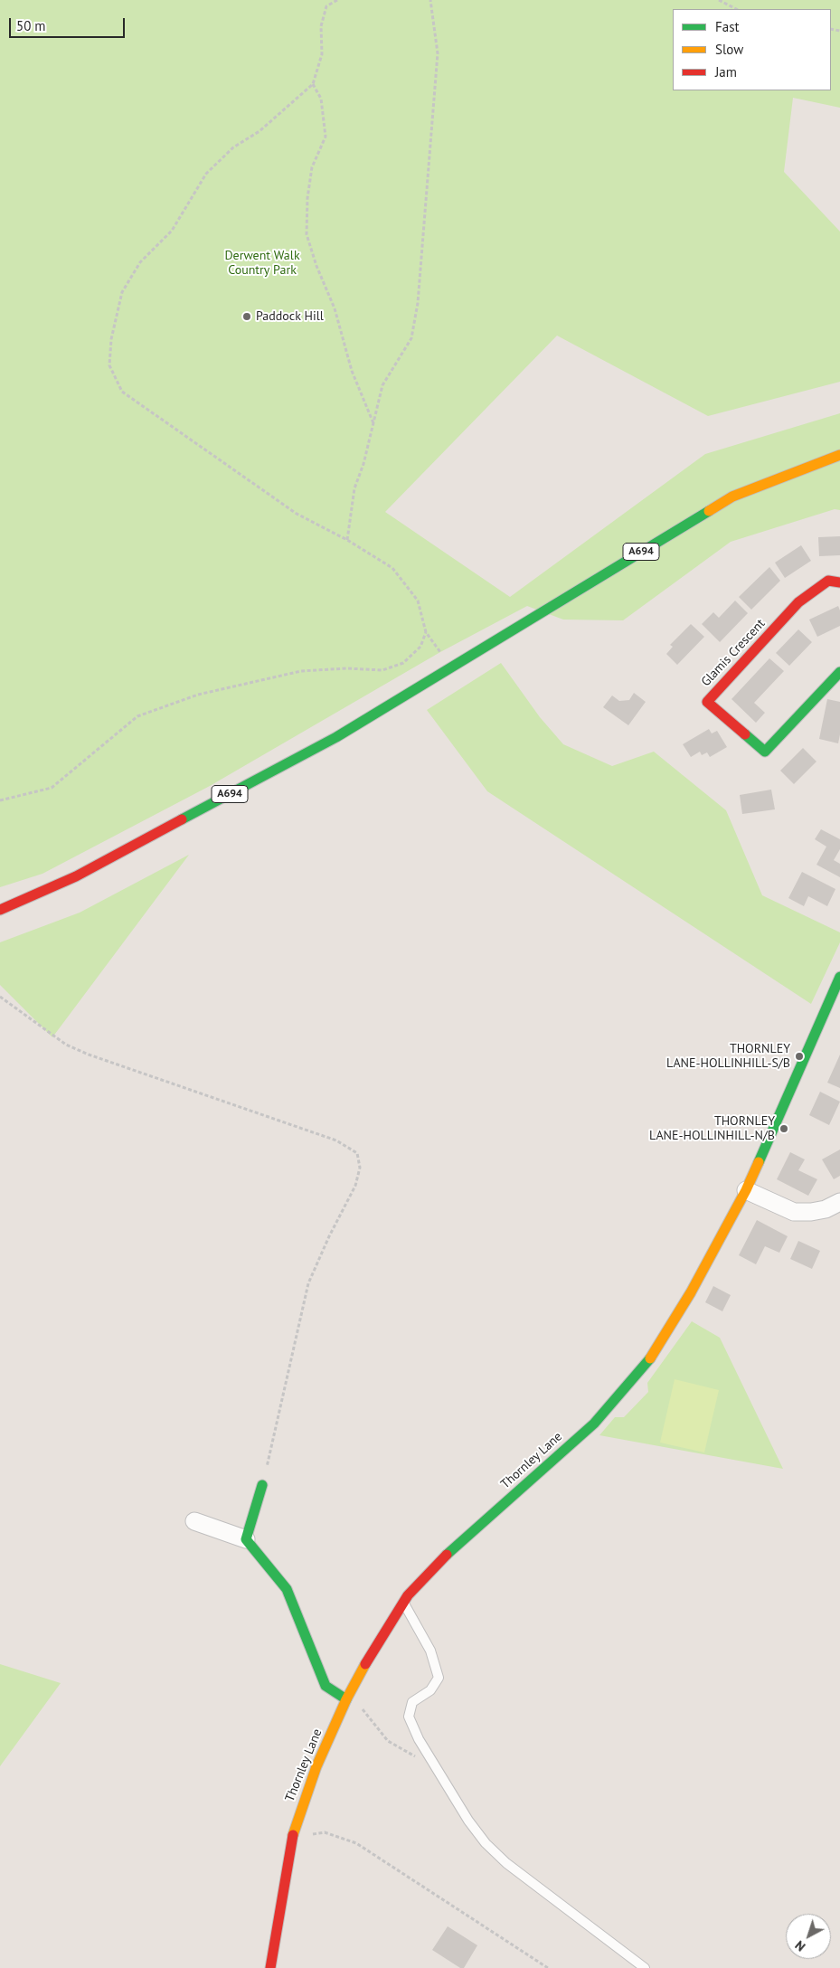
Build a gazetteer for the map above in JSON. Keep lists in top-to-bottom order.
{
  "streets": {
    "street": ["A694", "Glamis Crescent", "Thornley Lane"]
  },
  "parks": ["Derwent Walk Country Park"],
  "places": ["Paddock Hill", "THORNLEY LANE-HOLLINHILL-S/B", "THORNLEY LANE-HOLLINHILL-N/B"],
  "legend": ["Fast", "Slow", "Jam"],
  "scale_bar": "50 m",
  "north": "bottom left"
}
